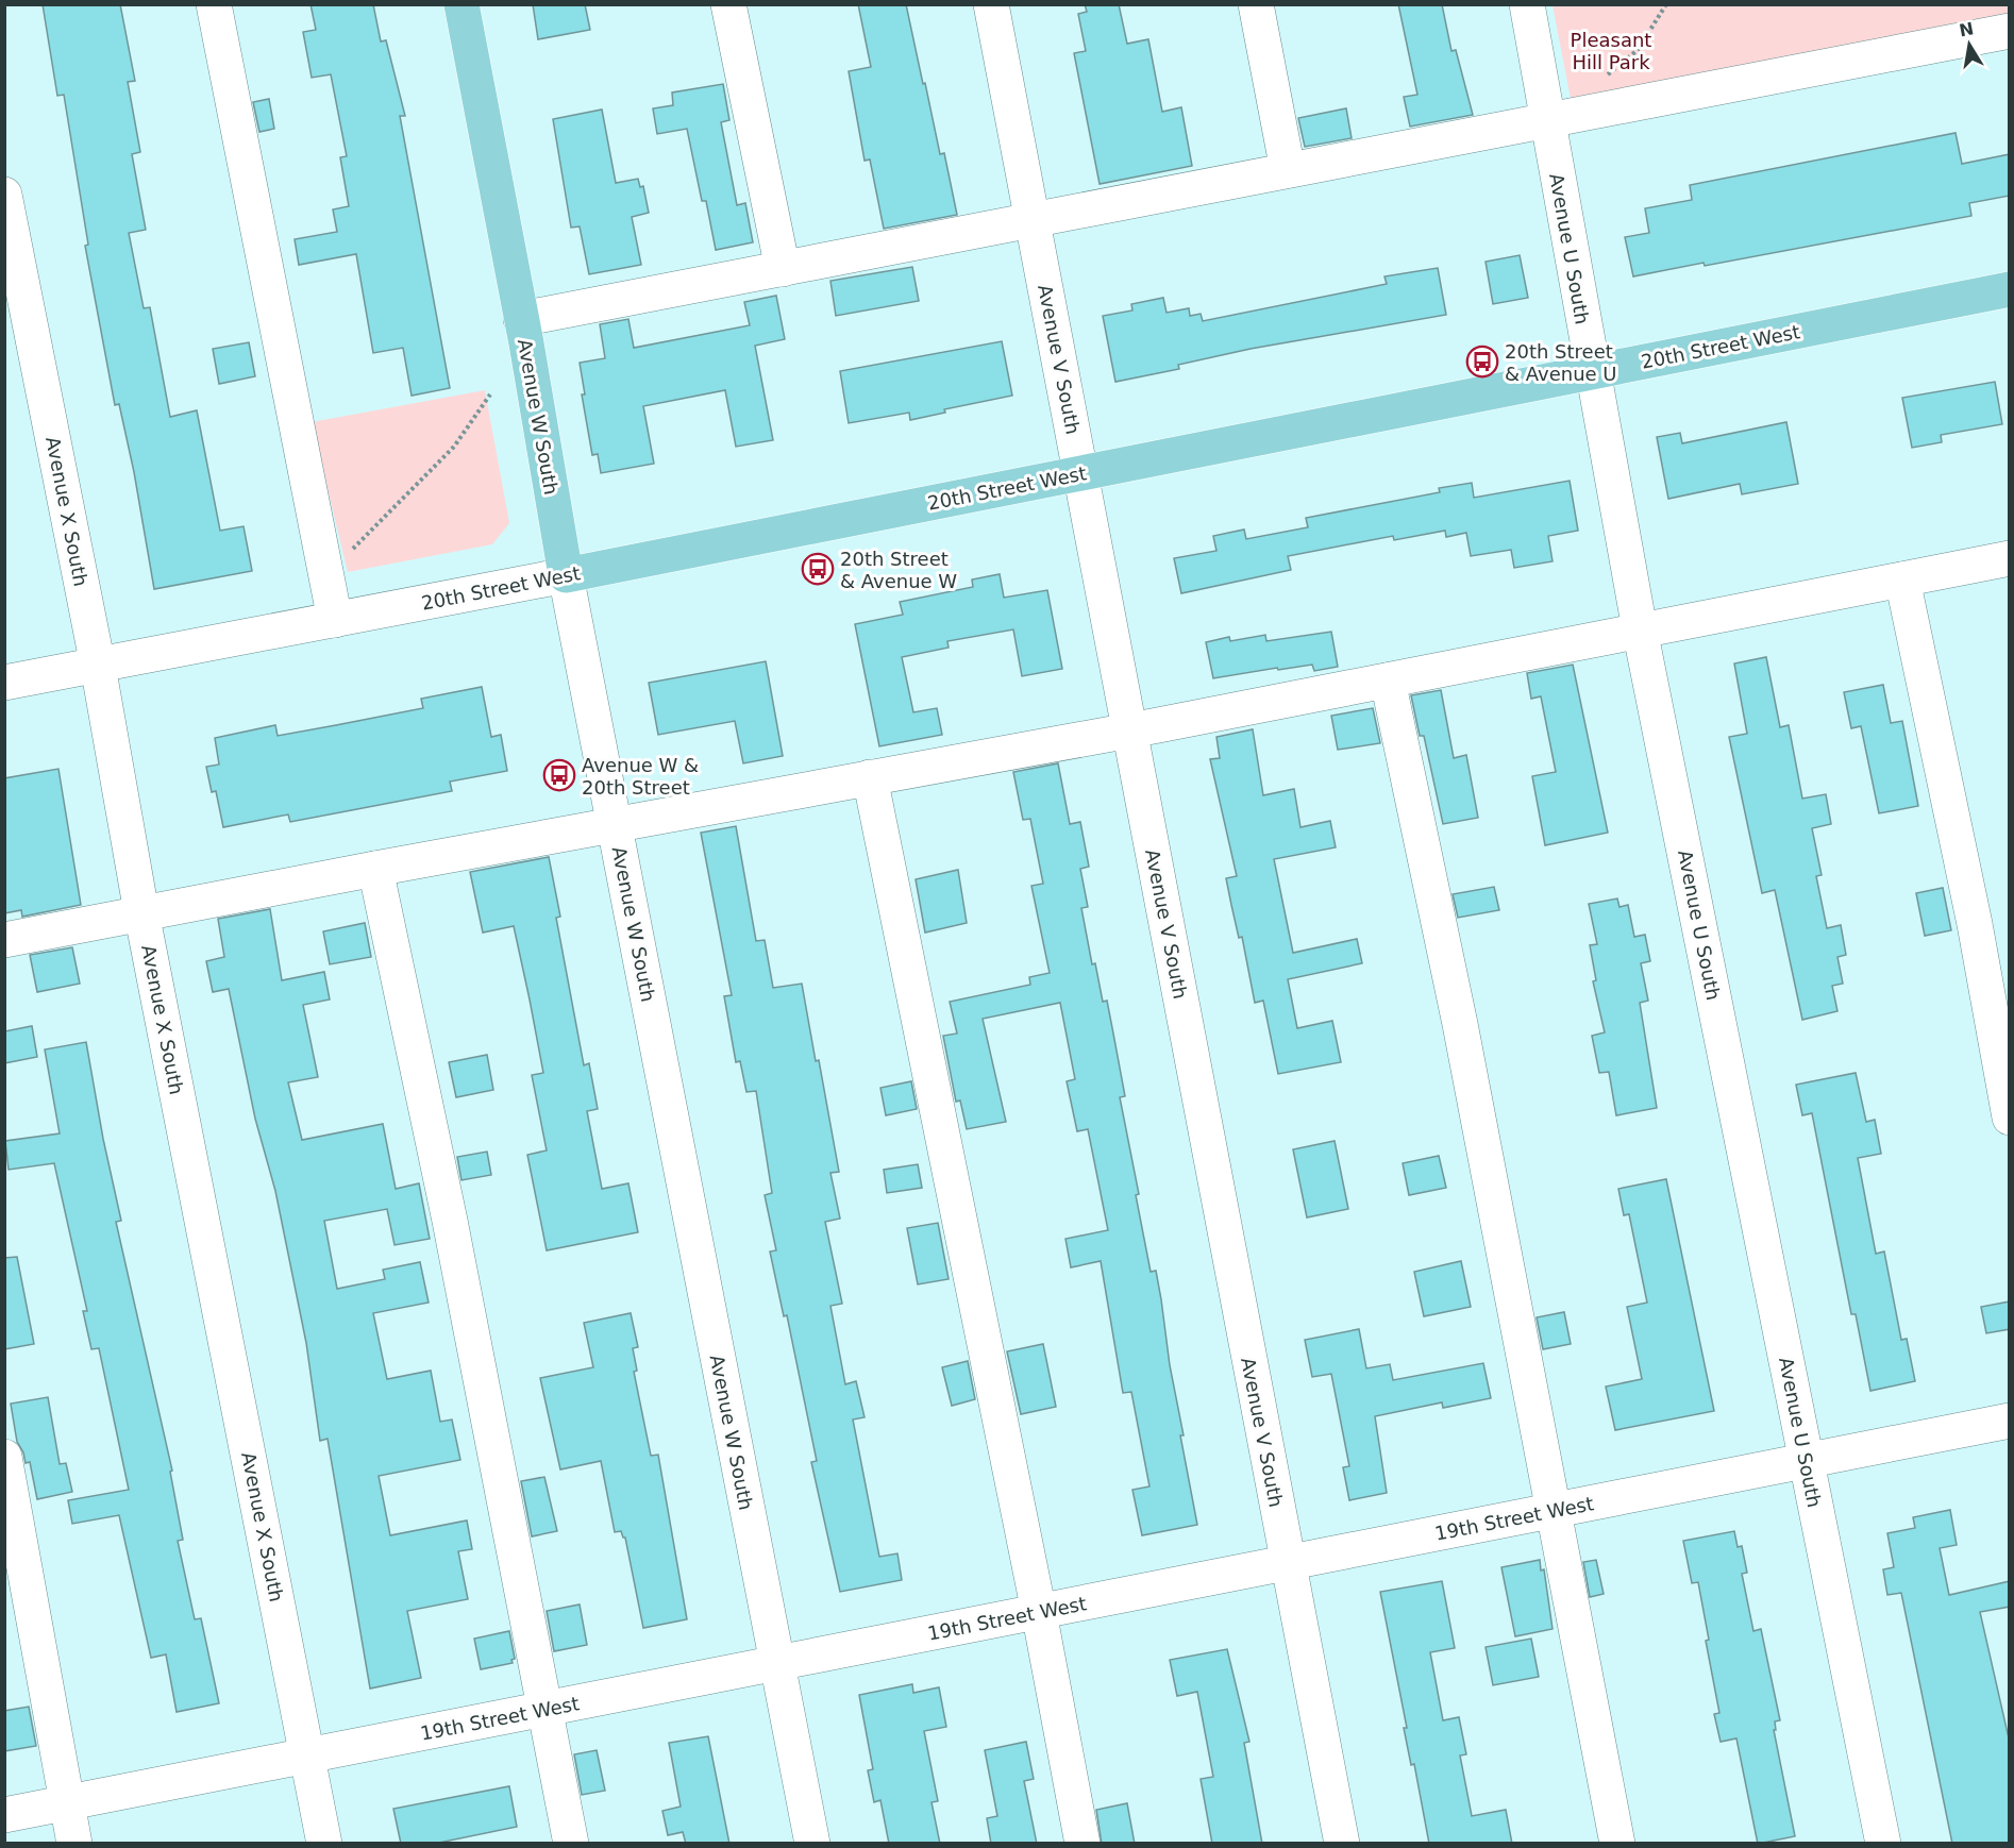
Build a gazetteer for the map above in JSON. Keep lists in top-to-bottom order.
{
  "streets": {
    "main road": ["20th Street West", "Avenue W South"],
    "street": [
      "Avenue U South",
      "Avenue V South",
      "Avenue X South",
      "19th Street West"
    ]
  },
  "crossings": [
    ["Avenue U South", "20th Street West"],
    ["Avenue U South", "19th Street West"],
    ["20th Street West", "Avenue V South"],
    ["20th Street West", "Avenue W South"],
    ["20th Street West", "Avenue X South"],
    ["Avenue V South", "19th Street West"],
    ["Avenue W South", "19th Street West"],
    ["Avenue X South", "19th Street West"]
  ],
  "parks": ["Pleasant Hill Park"],
  "places": {
    "bus stop": ["20th Street & Avenue U", "20th Street & Avenue W", "Avenue W & 20th Street"]
  },
  "north": "top"
}
